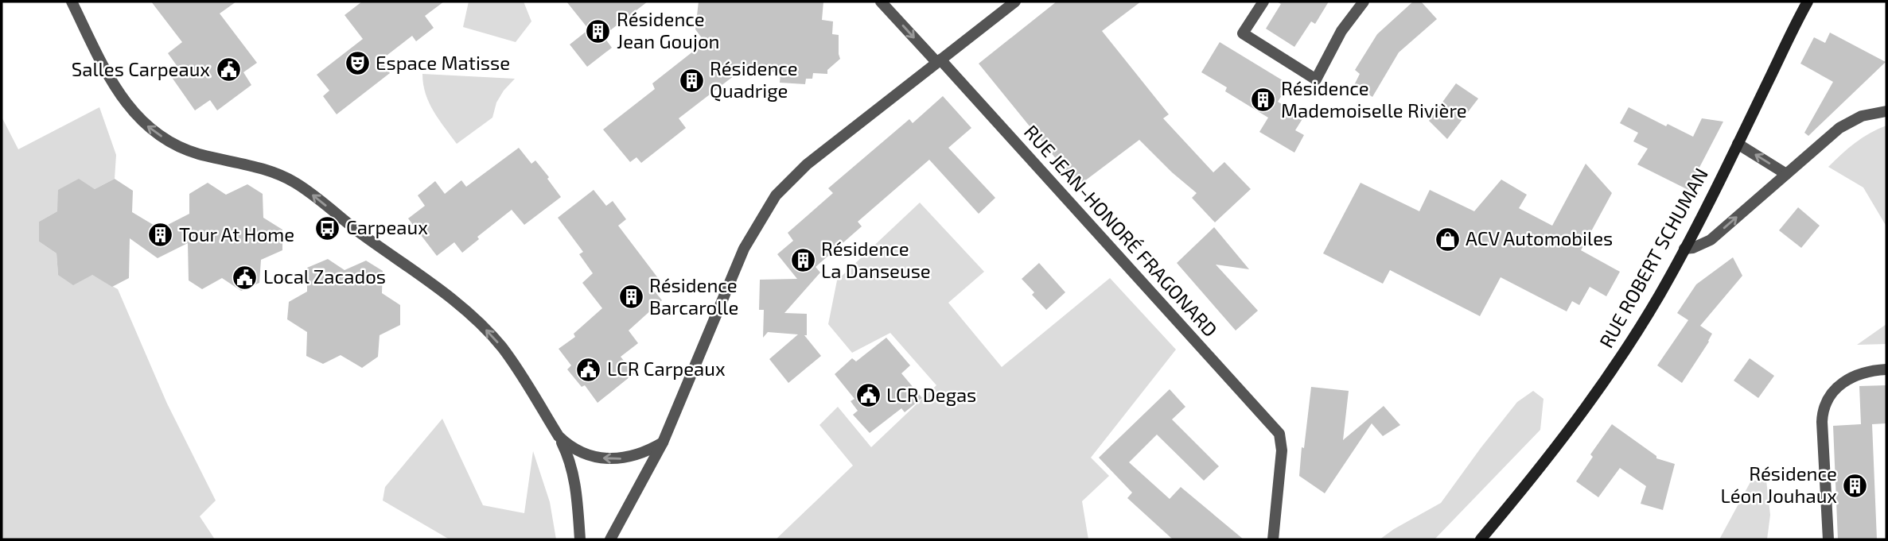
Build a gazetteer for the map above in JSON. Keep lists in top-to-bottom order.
{
  "streets": {
    "main road": ["RUE ROBERT SCHUMAN"],
    "street": ["RUE JEAN-HONORÉ FRAGONARD"]
  },
  "places": {
    "building": [
      "Résidence Jean Goujon",
      "Résidence Quadrige",
      "Résidence Mademoiselle Rivière",
      "Tour At Home",
      "Résidence La Danseuse",
      "Résidence Barcarolle",
      "Résidence Léon Jouhaux"
    ],
    "theatre": ["Espace Matisse"],
    "public building": [
      "Salles Carpeaux",
      "Local Zacados",
      "LCR Carpeaux",
      "LCR Degas"
    ],
    "bus stop": ["Carpeaux"],
    "shop": ["ACV Automobiles"]
  }
}
